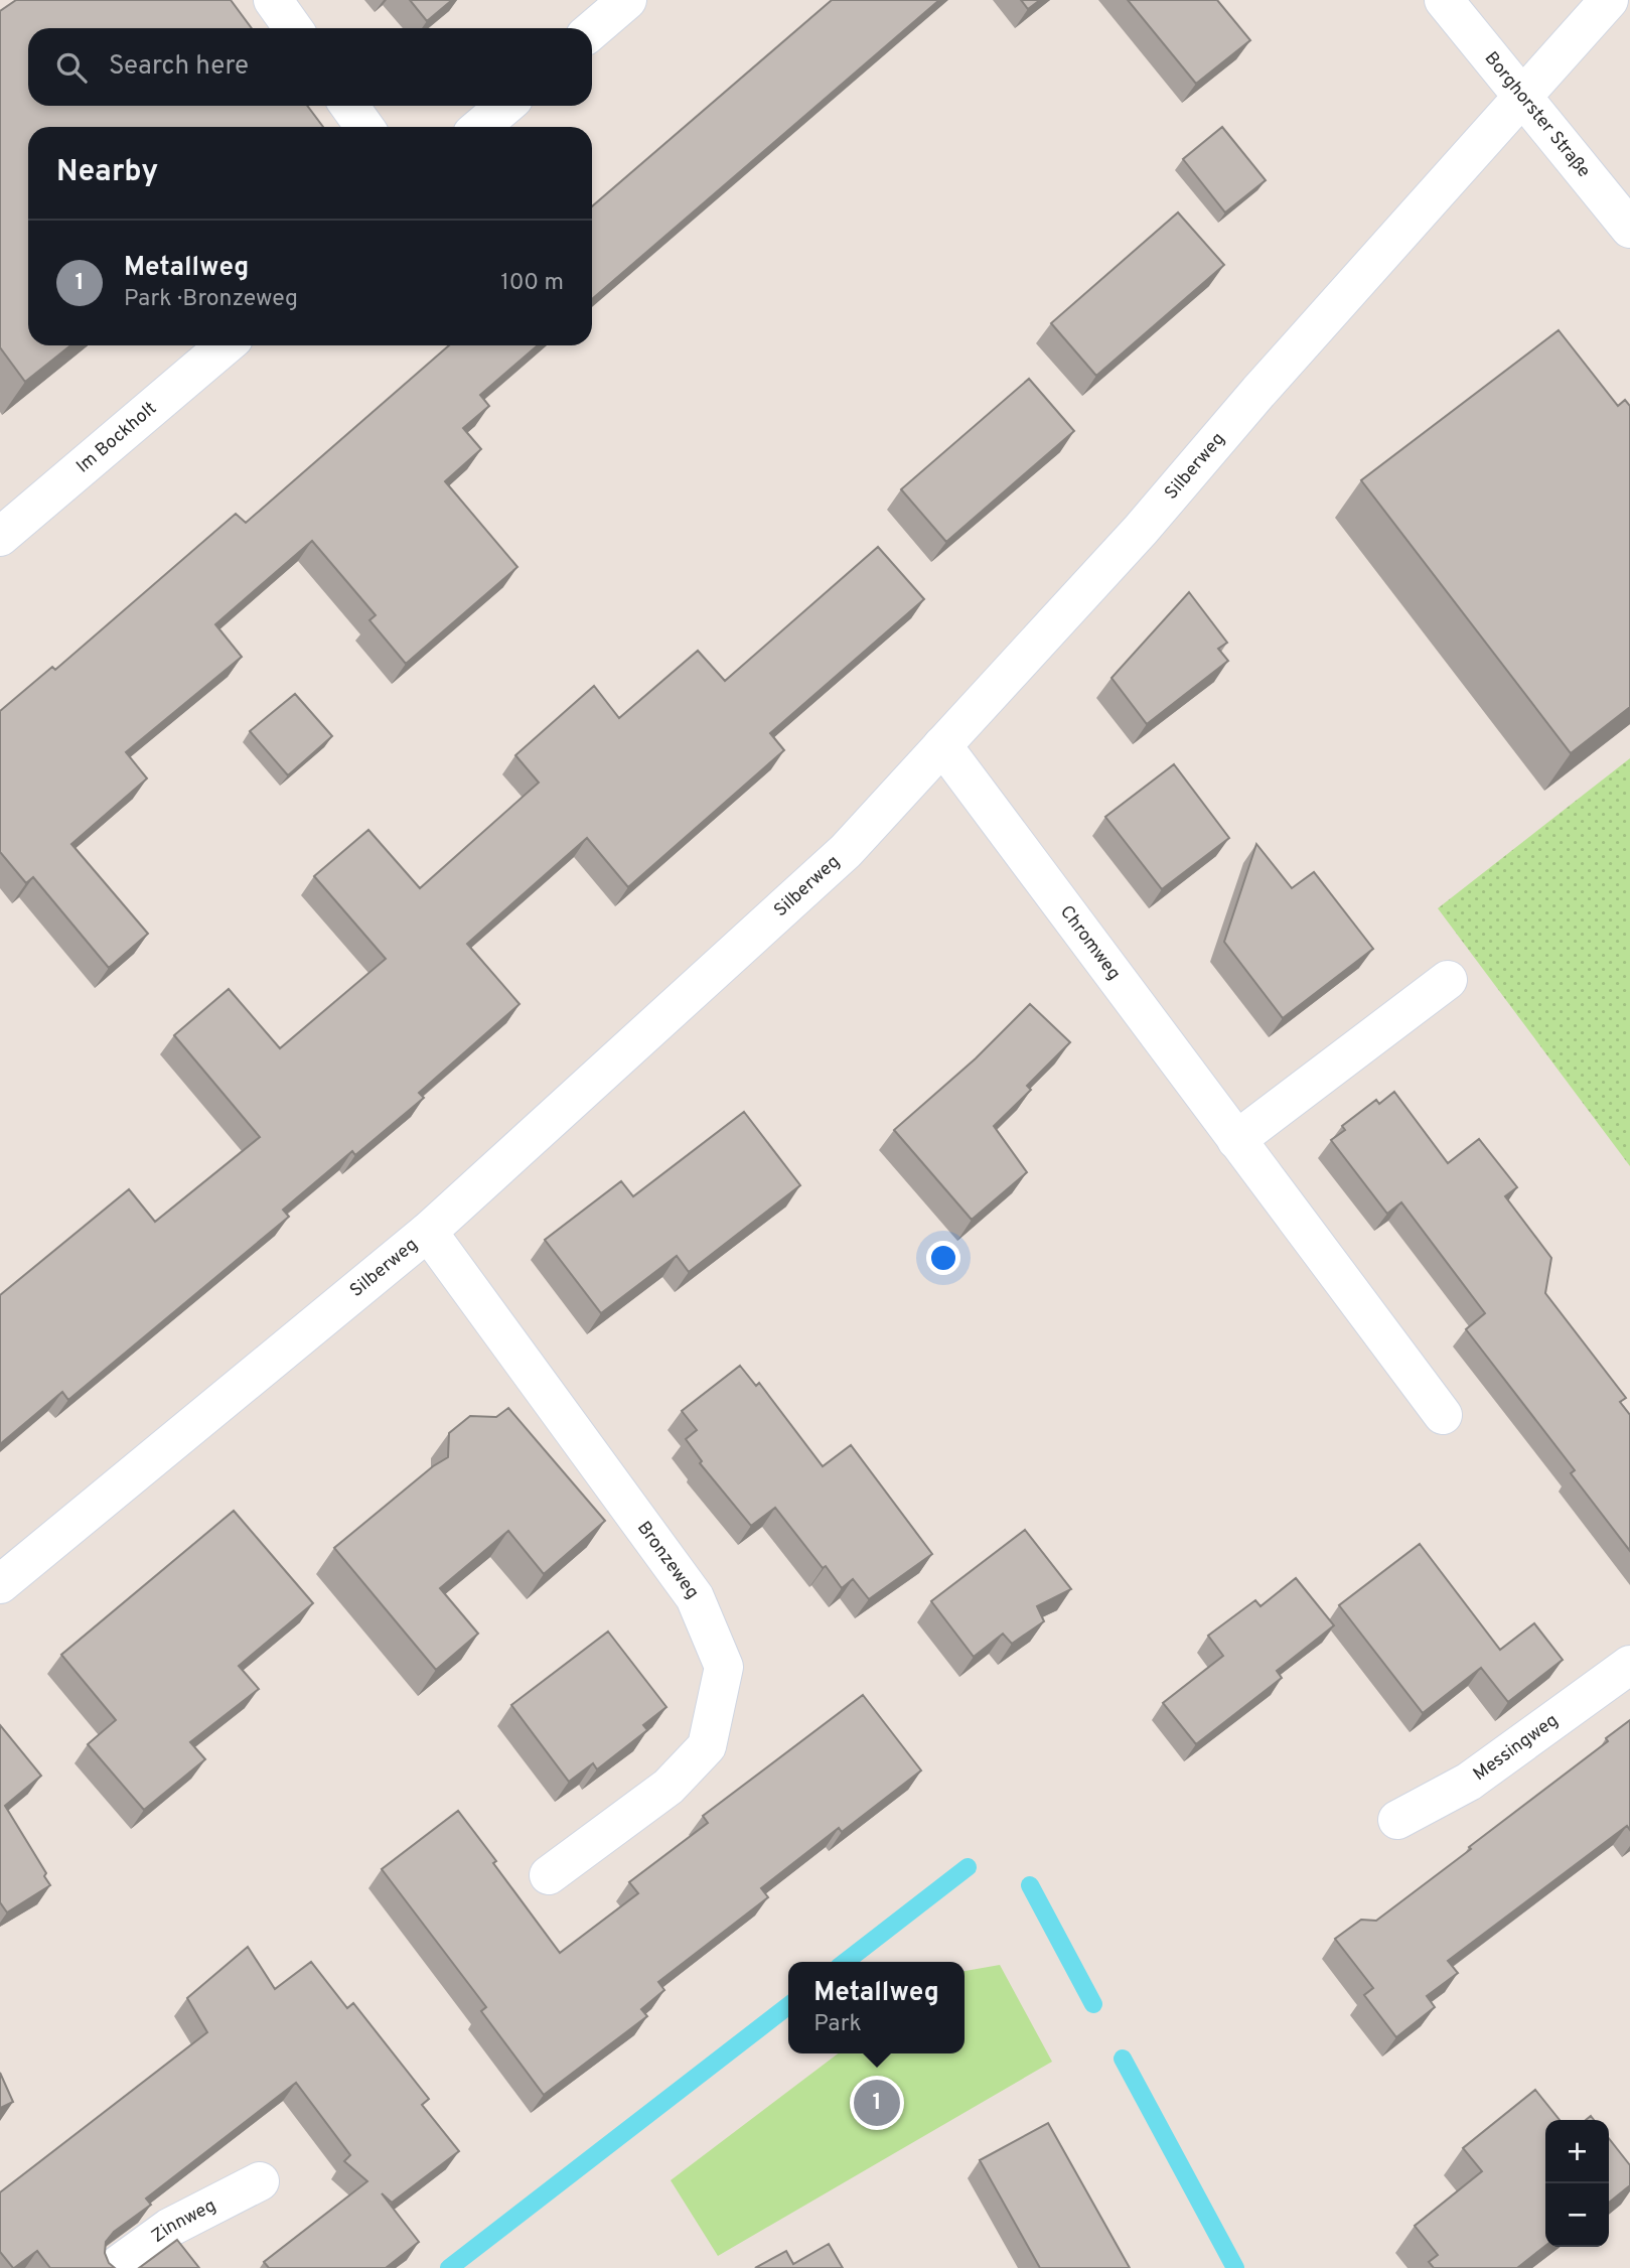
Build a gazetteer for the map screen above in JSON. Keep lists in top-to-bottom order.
{
  "streets": {
    "street": [
      "Borghorster Straße",
      "Im Bockholt",
      "Silberweg",
      "Chromweg",
      "Bronzeweg",
      "Messingweg",
      "Zinnweg"
    ]
  },
  "crossings": [
    ["Borghorster Straße", "Silberweg"],
    ["Silberweg", "Chromweg"],
    ["Silberweg", "Bronzeweg"]
  ],
  "page": {
    "search": "Search here",
    "heading": "Nearby",
    "list": [
      {
        "mark": "1",
        "name": "Metallweg",
        "note": "Park · Bronzeweg",
        "value": "100 m"
      }
    ],
    "popup": ["Metallweg", "Park"],
    "pins": "1",
    "map_buttons": ["+", "−"]
  }
}
